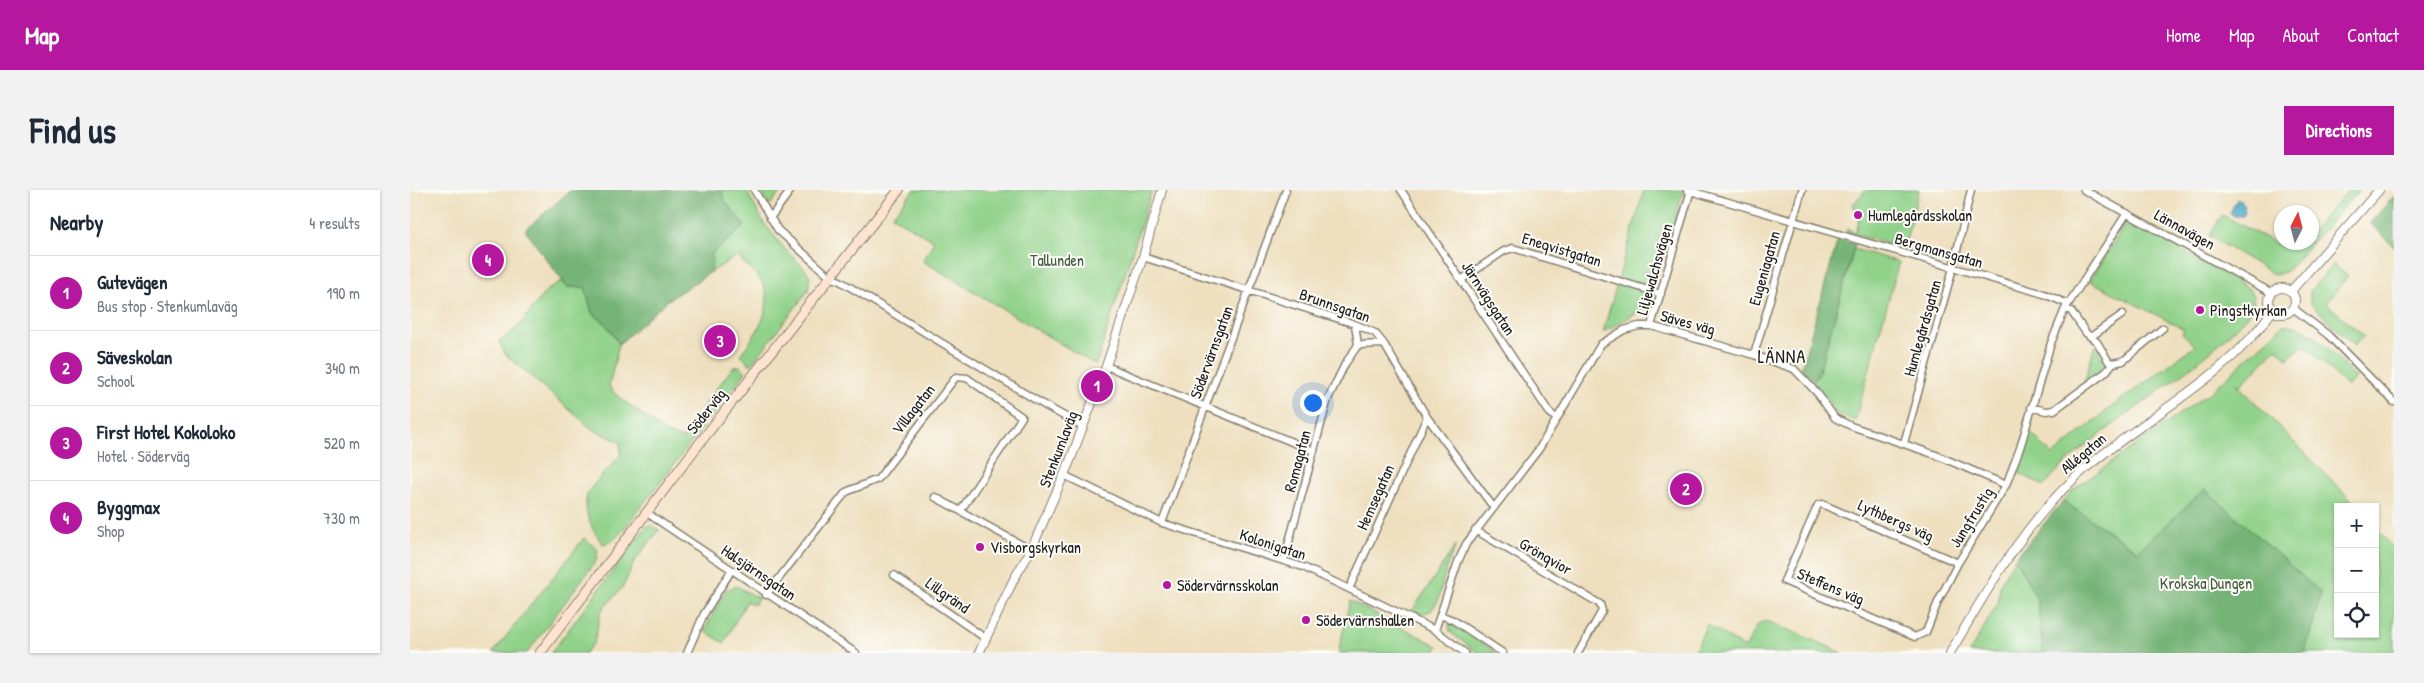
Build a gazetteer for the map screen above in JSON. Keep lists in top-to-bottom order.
{
  "streets": {
    "main road": ["Söderväg"],
    "street": [
      "Lännavägen",
      "Eneqvistgatan",
      "Bergmansgatan",
      "Eugeniagatan",
      "Liljewalchsvägen",
      "Järnvägsgatan",
      "Brunnsgatan",
      "Säves väg",
      "Humlegårdsgatan",
      "Södervärnsgatan",
      "Villagatan",
      "Stenkumlaväg",
      "Allégatan",
      "Romagatan",
      "Hemsegatan",
      "Jungfrustig",
      "Lythbergs väg",
      "Kolonigatan",
      "Grönqvior",
      "Halsjärnsgatan",
      "Steffens väg",
      "Lillgränd"
    ]
  },
  "crossings": [
    ["Lännavägen", "Allégatan"],
    ["Lännavägen", "Jungfrustig"],
    ["Eneqvistgatan", "Liljewalchsvägen"],
    ["Eneqvistgatan", "Järnvägsgatan"],
    ["Bergmansgatan", "Eugeniagatan"],
    ["Bergmansgatan", "Liljewalchsvägen"],
    ["Bergmansgatan", "Humlegårdsgatan"],
    ["Bergmansgatan", "Jungfrustig"],
    ["Eugeniagatan", "Säves väg"],
    ["Liljewalchsvägen", "Säves väg"],
    ["Järnvägsgatan", "Säves väg"],
    ["Brunnsgatan", "Säves väg"],
    ["Brunnsgatan", "Södervärnsgatan"],
    ["Brunnsgatan", "Stenkumlaväg"],
    ["Brunnsgatan", "Hemsegatan"],
    ["Säves väg", "Humlegårdsgatan"],
    ["Säves väg", "Jungfrustig"],
    ["Säves väg", "Kolonigatan"],
    ["Säves väg", "Grönqvior"],
    ["Södervärnsgatan", "Kolonigatan"],
    ["Villagatan", "Halsjärnsgatan"],
    ["Söderväg", "Halsjärnsgatan"],
    ["Stenkumlaväg", "Kolonigatan"],
    ["Stenkumlaväg", "Lillgränd"],
    ["Romagatan", "Kolonigatan"],
    ["Hemsegatan", "Kolonigatan"],
    ["Jungfrustig", "Lythbergs väg"],
    ["Jungfrustig", "Steffens väg"],
    ["Lythbergs väg", "Steffens väg"]
  ],
  "districts": ["LÄNNA"],
  "parks": ["Tallunden", "Krokska Dungen"],
  "places": [
    "Humlegårdsskolan",
    "Pingstkyrkan",
    "Visborgskyrkan",
    "Södervärnsskolan",
    "Södervärnshallen"
  ],
  "north": "top",
  "page": {
    "header": "Map",
    "nav": [
      "Home",
      "Map",
      "About",
      "Contact"
    ],
    "buttons": "Directions",
    "title": "Find us",
    "heading": ["Nearby", "4 results"],
    "pins": [
      "4",
      "3",
      "1",
      "2"
    ],
    "list": [
      {
        "mark": "1",
        "name": "Gutevägen",
        "note": "Bus stop · Stenkumlaväg",
        "value": "190 m"
      },
      {
        "mark": "2",
        "name": "Säveskolan",
        "note": "School",
        "value": "340 m"
      },
      {
        "mark": "3",
        "name": "First Hotel Kokoloko",
        "note": "Hotel · Söderväg",
        "value": "520 m"
      },
      {
        "mark": "4",
        "name": "Byggmax",
        "note": "Shop",
        "value": "730 m"
      }
    ],
    "map_buttons": ["+", "−"]
  }
}
